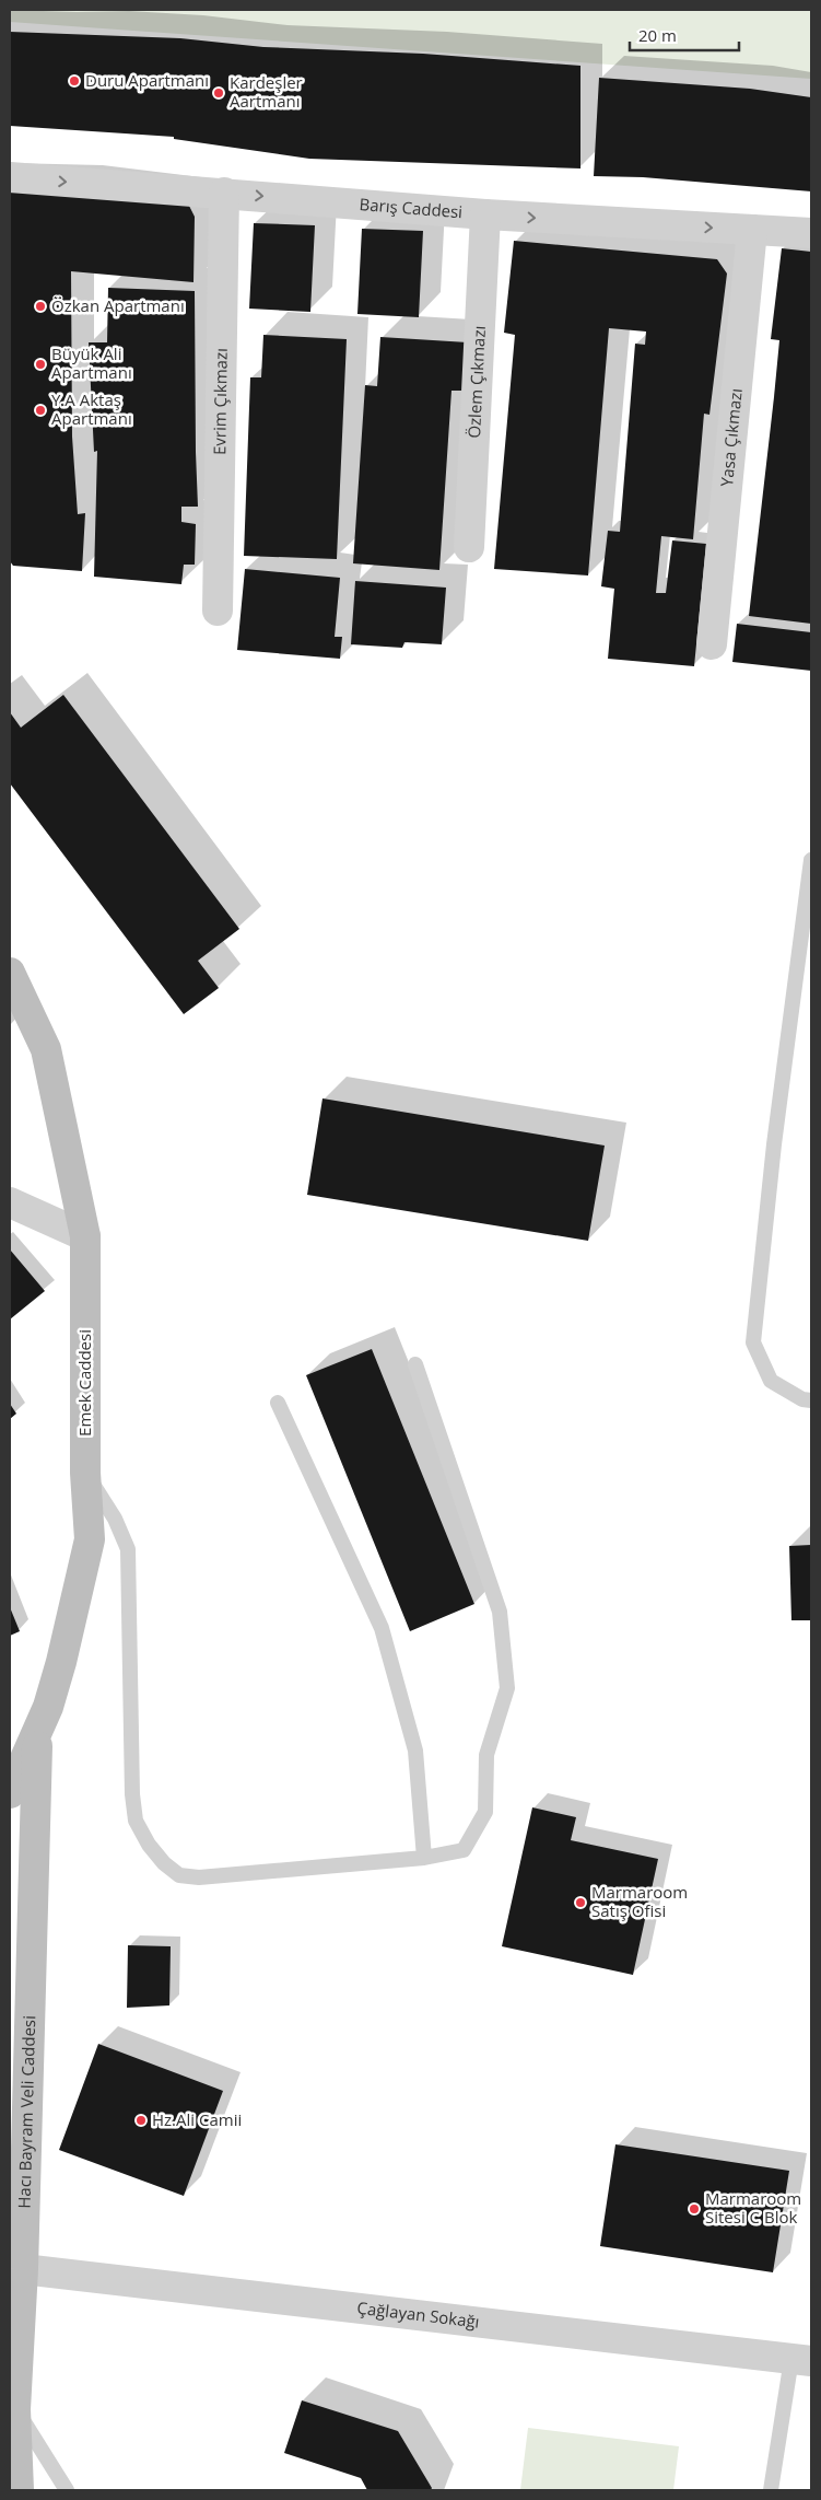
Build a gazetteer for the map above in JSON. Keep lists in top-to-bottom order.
{
  "streets": {
    "street": [
      "Barış Caddesi",
      "Özlem Çıkmazı",
      "Evrim Çıkmazı",
      "Yasa Çıkmazı",
      "Emek Caddesi",
      "Hacı Bayram Veli Caddesi",
      "Çağlayan Sokağı"
    ]
  },
  "crossings": [
    ["Barış Caddesi", "Özlem Çıkmazı"],
    ["Barış Caddesi", "Evrim Çıkmazı"],
    ["Barış Caddesi", "Yasa Çıkmazı"],
    ["Emek Caddesi", "Hacı Bayram Veli Caddesi"],
    ["Hacı Bayram Veli Caddesi", "Çağlayan Sokağı"]
  ],
  "one_way": ["Barış Caddesi"],
  "places": [
    "Duru Apartmanı",
    "Kardeşler Aartmanı",
    "Özkan Apartmanı",
    "Büyük Ali Apartmanı",
    "Y.A Aktaş Apartmanı",
    "Marmaroom Satış Ofisi",
    "Hz.Ali Camii",
    "Marmaroom Sitesi C Blok"
  ],
  "scale_bar": "20 m"
}
